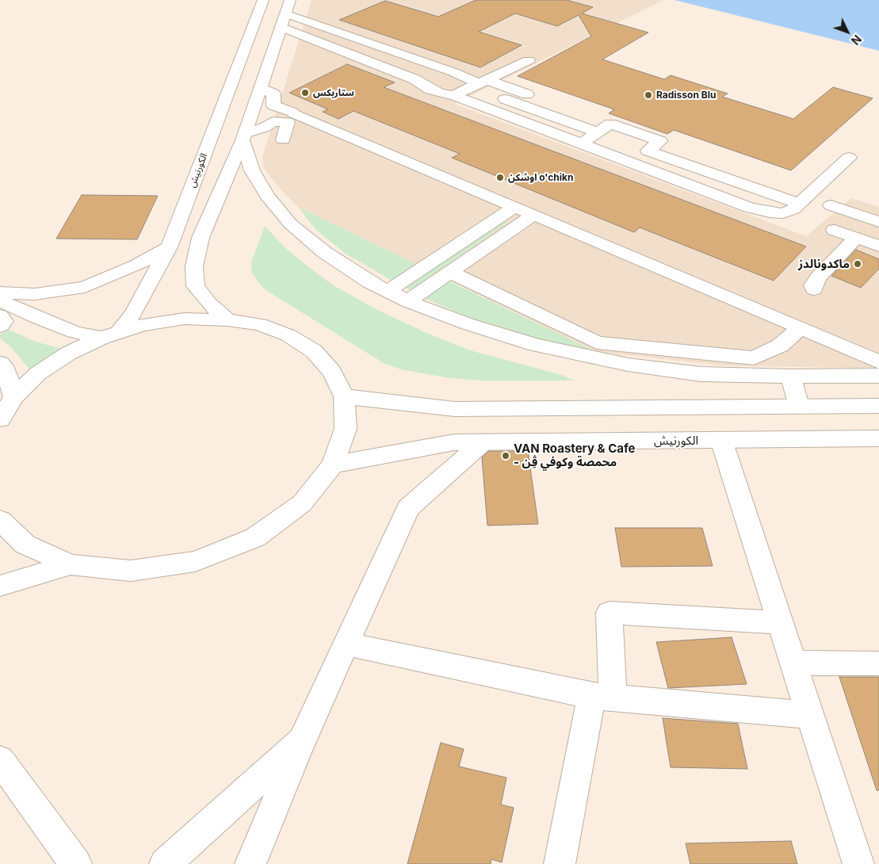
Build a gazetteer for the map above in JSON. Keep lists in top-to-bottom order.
{
  "streets": {
    "main road": ["الكورنيش"]
  },
  "places": [
    "ستاربكس",
    "Radisson Blu",
    "اوشكن o'chikn",
    "ماكدونالدز",
    "VAN Roastery & Cafe - محمصة وكوفي ڤِن"
  ],
  "north": "bottom right"
}
